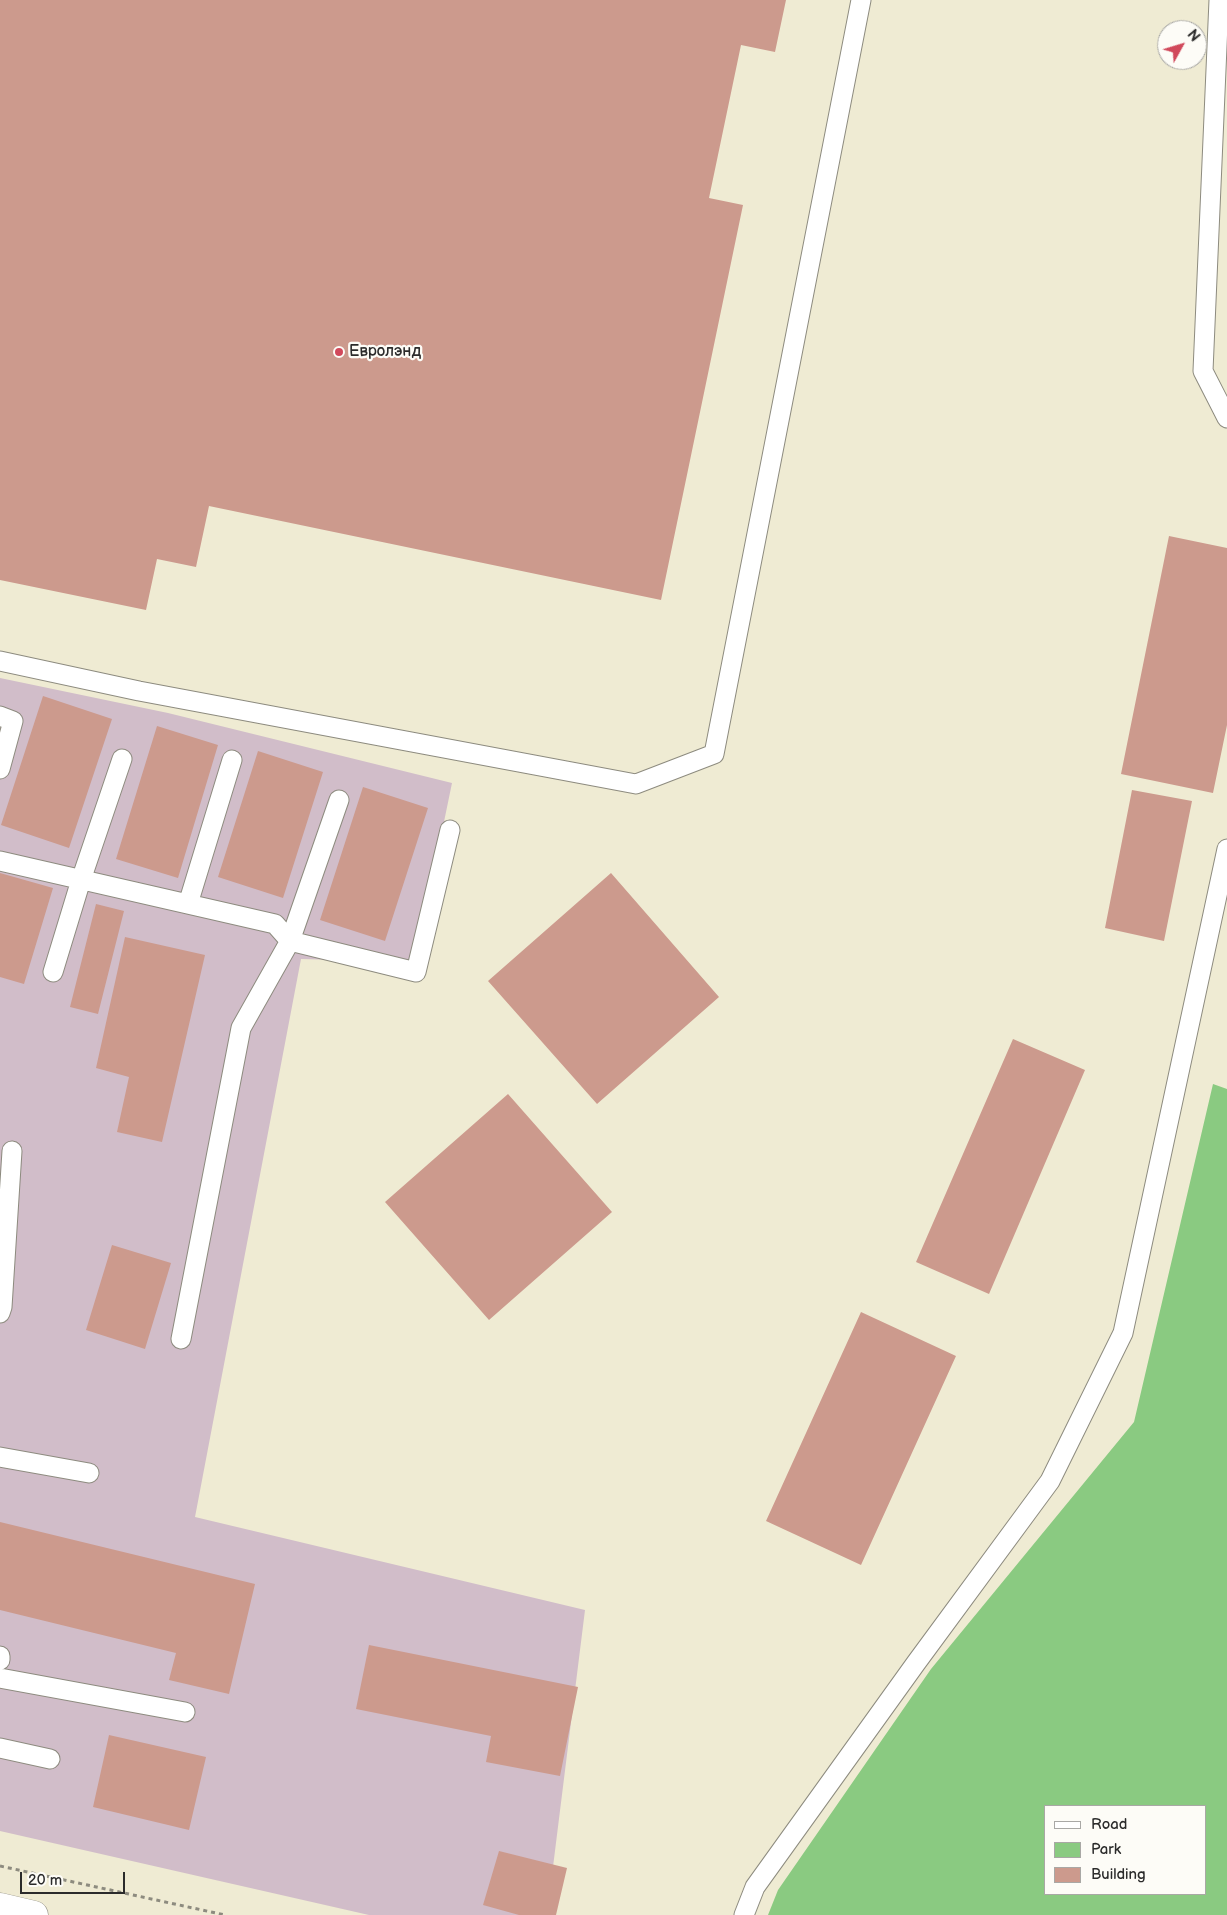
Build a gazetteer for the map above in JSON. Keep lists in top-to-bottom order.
{
  "places": ["Евролэнд"],
  "legend": ["Road", "Park", "Building"],
  "scale_bar": "20 m",
  "north": "top right"
}
